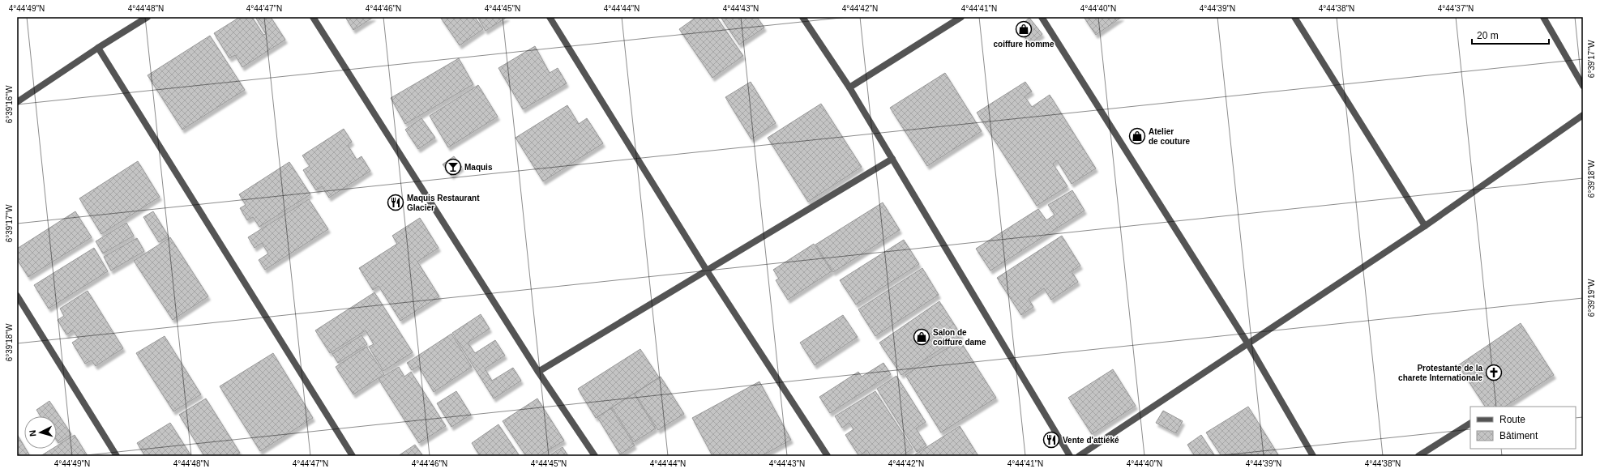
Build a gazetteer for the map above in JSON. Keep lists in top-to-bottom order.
{
  "places": {
    "shop": ["coiffure homme", "Atelier de couture", "Salon de coiffure dame"],
    "bar": ["Maquis"],
    "restaurant": ["Maquis Restaurant Glacier", "Vente d'attiéké"],
    "church": ["Protestante de la charete Internationale"]
  },
  "legend": ["Route", "Bâtiment"],
  "scale_bar": "20 m",
  "north": "left",
  "coordinates": [
    "4°44'49\"N",
    "4°44'48\"N",
    "4°44'47\"N",
    "4°44'46\"N",
    "4°44'45\"N",
    "4°44'44\"N",
    "4°44'43\"N",
    "4°44'42\"N",
    "4°44'41\"N",
    "4°44'40\"N",
    "4°44'39\"N",
    "4°44'38\"N",
    "4°44'37\"N",
    "6°39'17\"W",
    "6°39'16\"W",
    "6°39'18\"W",
    "6°39'19\"W"
  ]
}
